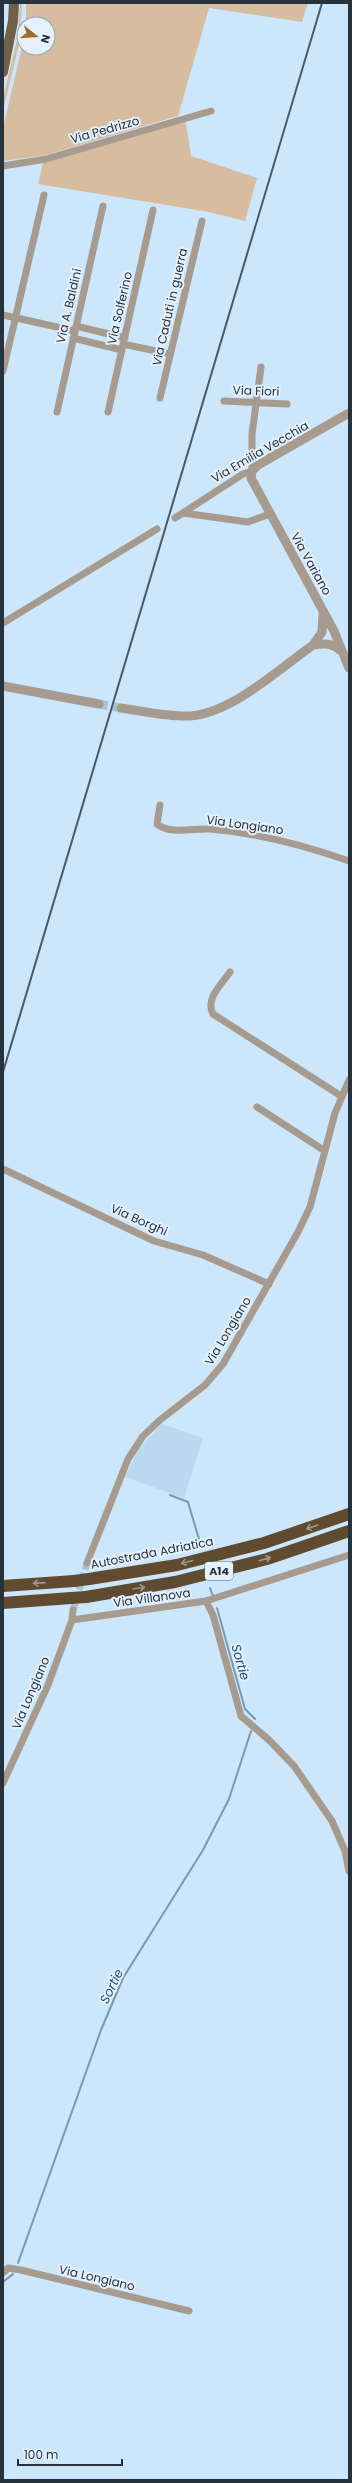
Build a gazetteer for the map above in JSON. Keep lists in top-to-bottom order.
{
  "streets": {
    "highway": ["Autostrada Adriatica", "A14"],
    "street": [
      "Via Pedrizzo",
      "Via A. Baldini",
      "Via Caduti in guerra",
      "Via Solferino",
      "Via Fiori",
      "Via Emilia Vecchia",
      "Via Variano",
      "Via Longiano",
      "Via Borghi",
      "Via Villanova"
    ]
  },
  "crossings": [
    ["Via Emilia Vecchia", "Via Variano"],
    ["Via Longiano", "Via Borghi"],
    ["Via Longiano", "Via Villanova"]
  ],
  "water": ["Sortie"],
  "scale_bar": "100 m",
  "north": "right"
}
